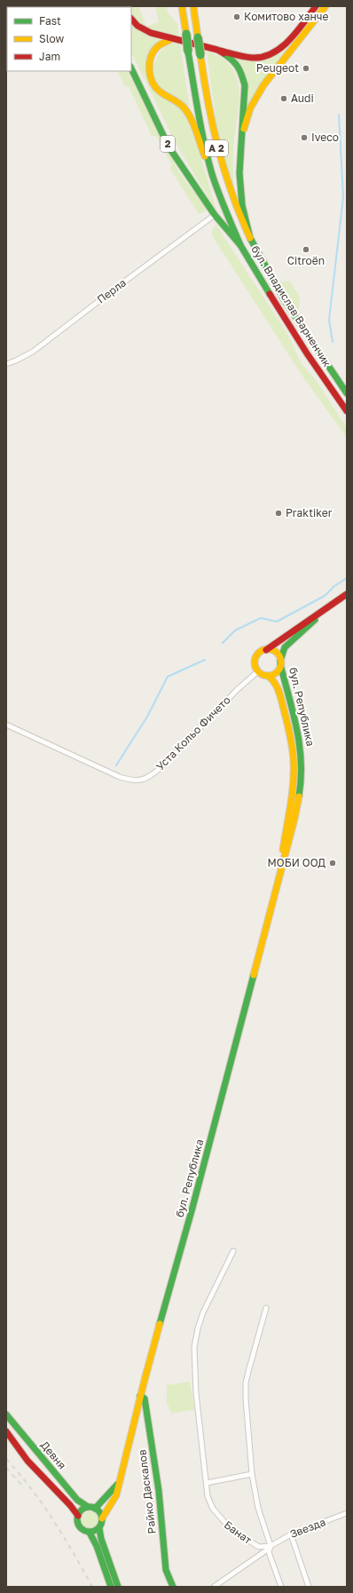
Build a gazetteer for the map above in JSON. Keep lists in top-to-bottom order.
{
  "streets": {
    "main road": [
      "2",
      "A 2",
      "бул. Владислав Варненчик",
      "бул. Република",
      "Девня",
      "Райко Даскалов"
    ],
    "street": [
      "Перла",
      "Уста Кольо Фичето",
      "Звезда",
      "Банат"
    ]
  },
  "crossings": [
    ["2", "Перла"],
    ["2", "бул. Владислав Варненчик"],
    ["A 2", "бул. Владислав Варненчик"],
    ["Перла", "бул. Владислав Варненчик"],
    ["бул. Република", "Уста Кольо Фичето"],
    ["бул. Република", "Девня"],
    ["бул. Република", "Райко Даскалов"],
    ["Звезда", "Банат"]
  ],
  "places": [
    "Комитово ханче",
    "Peugeot",
    "Audi",
    "Iveco",
    "Citroën",
    "Praktiker",
    "МОБИ ООД"
  ],
  "legend": ["Fast", "Slow", "Jam"]
}
